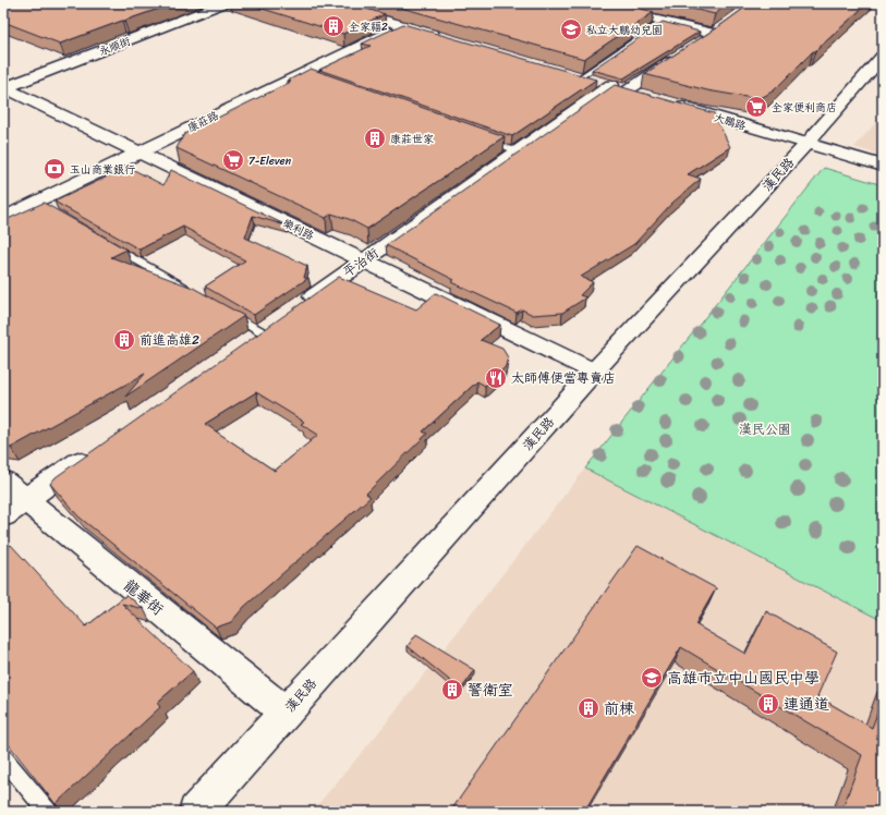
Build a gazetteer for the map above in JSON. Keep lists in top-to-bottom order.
{
  "streets": {
    "street": [
      "永順街",
      "康莊路",
      "大鵬路",
      "漢民路",
      "樂利路",
      "平治街",
      "龍華街"
    ]
  },
  "crossings": [
    ["永順街", "樂利路"],
    ["康莊路", "樂利路"],
    ["大鵬路", "漢民路"],
    ["漢民路", "樂利路"],
    ["漢民路", "龍華街"],
    ["樂利路", "平治街"]
  ],
  "parks": ["漢民公園"],
  "places": {
    "building": [
      "全家福2",
      "康莊世家",
      "前進高雄2",
      "警衛室",
      "連通道",
      "前棟"
    ],
    "school or university": ["私立大鵬幼兒園", "高雄市立中山國民中學"],
    "supermarket": ["全家便利商店", "7-Eleven"],
    "bank": ["玉山商業銀行"],
    "restaurant": ["太師傅便當專賣店"]
  }
}
